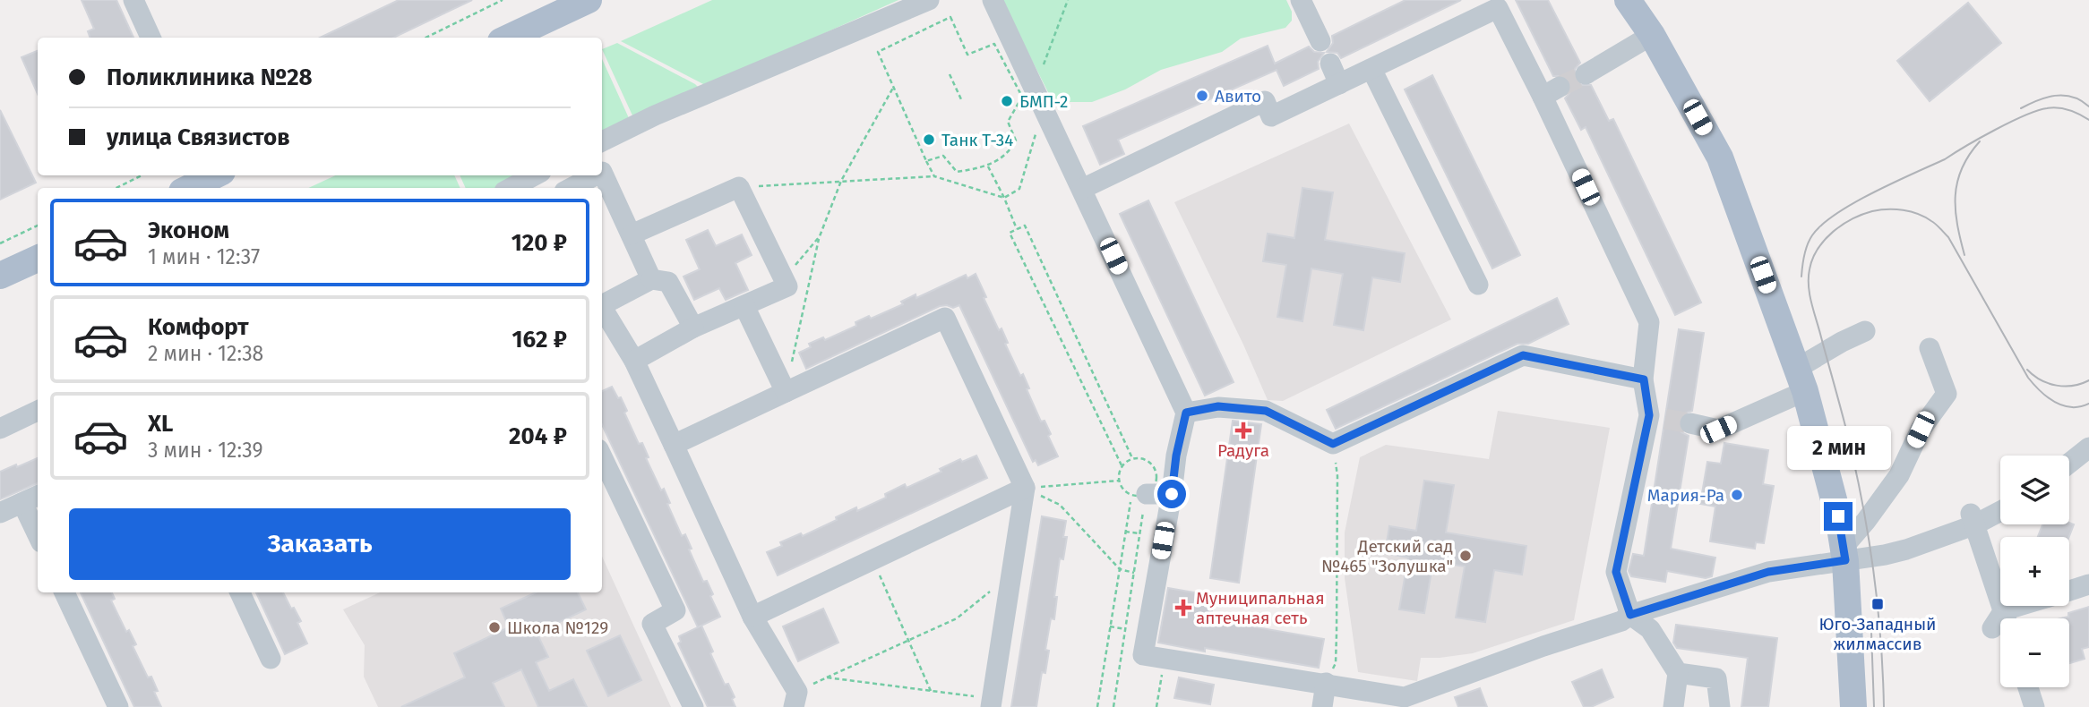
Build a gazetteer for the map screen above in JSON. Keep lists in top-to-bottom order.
{
  "places": {
    "other": [
      "Авито",
      "БМП-2",
      "Танк Т-34",
      "Мария-Ра",
      "Детский сад №465 \"Золушка\"",
      "Школа №129"
    ],
    "health": ["Радуга", "Муниципальная аптечная сеть"],
    "transit": ["Юго-Западный жилмассив"]
  },
  "page": {
    "banner": ["Поликлиника №28", "улица Связистов"],
    "list": [
      {
        "name": "Эконом",
        "note": "1 мин · 12:37",
        "value": "120 ₽"
      },
      {
        "name": "Комфорт",
        "note": "2 мин · 12:38",
        "value": "162 ₽"
      },
      {
        "name": "XL",
        "note": "3 мин · 12:39",
        "value": "204 ₽"
      }
    ],
    "bubble": "2 мин",
    "map_buttons": ["+", "−"],
    "buttons": "Заказать"
  }
}
